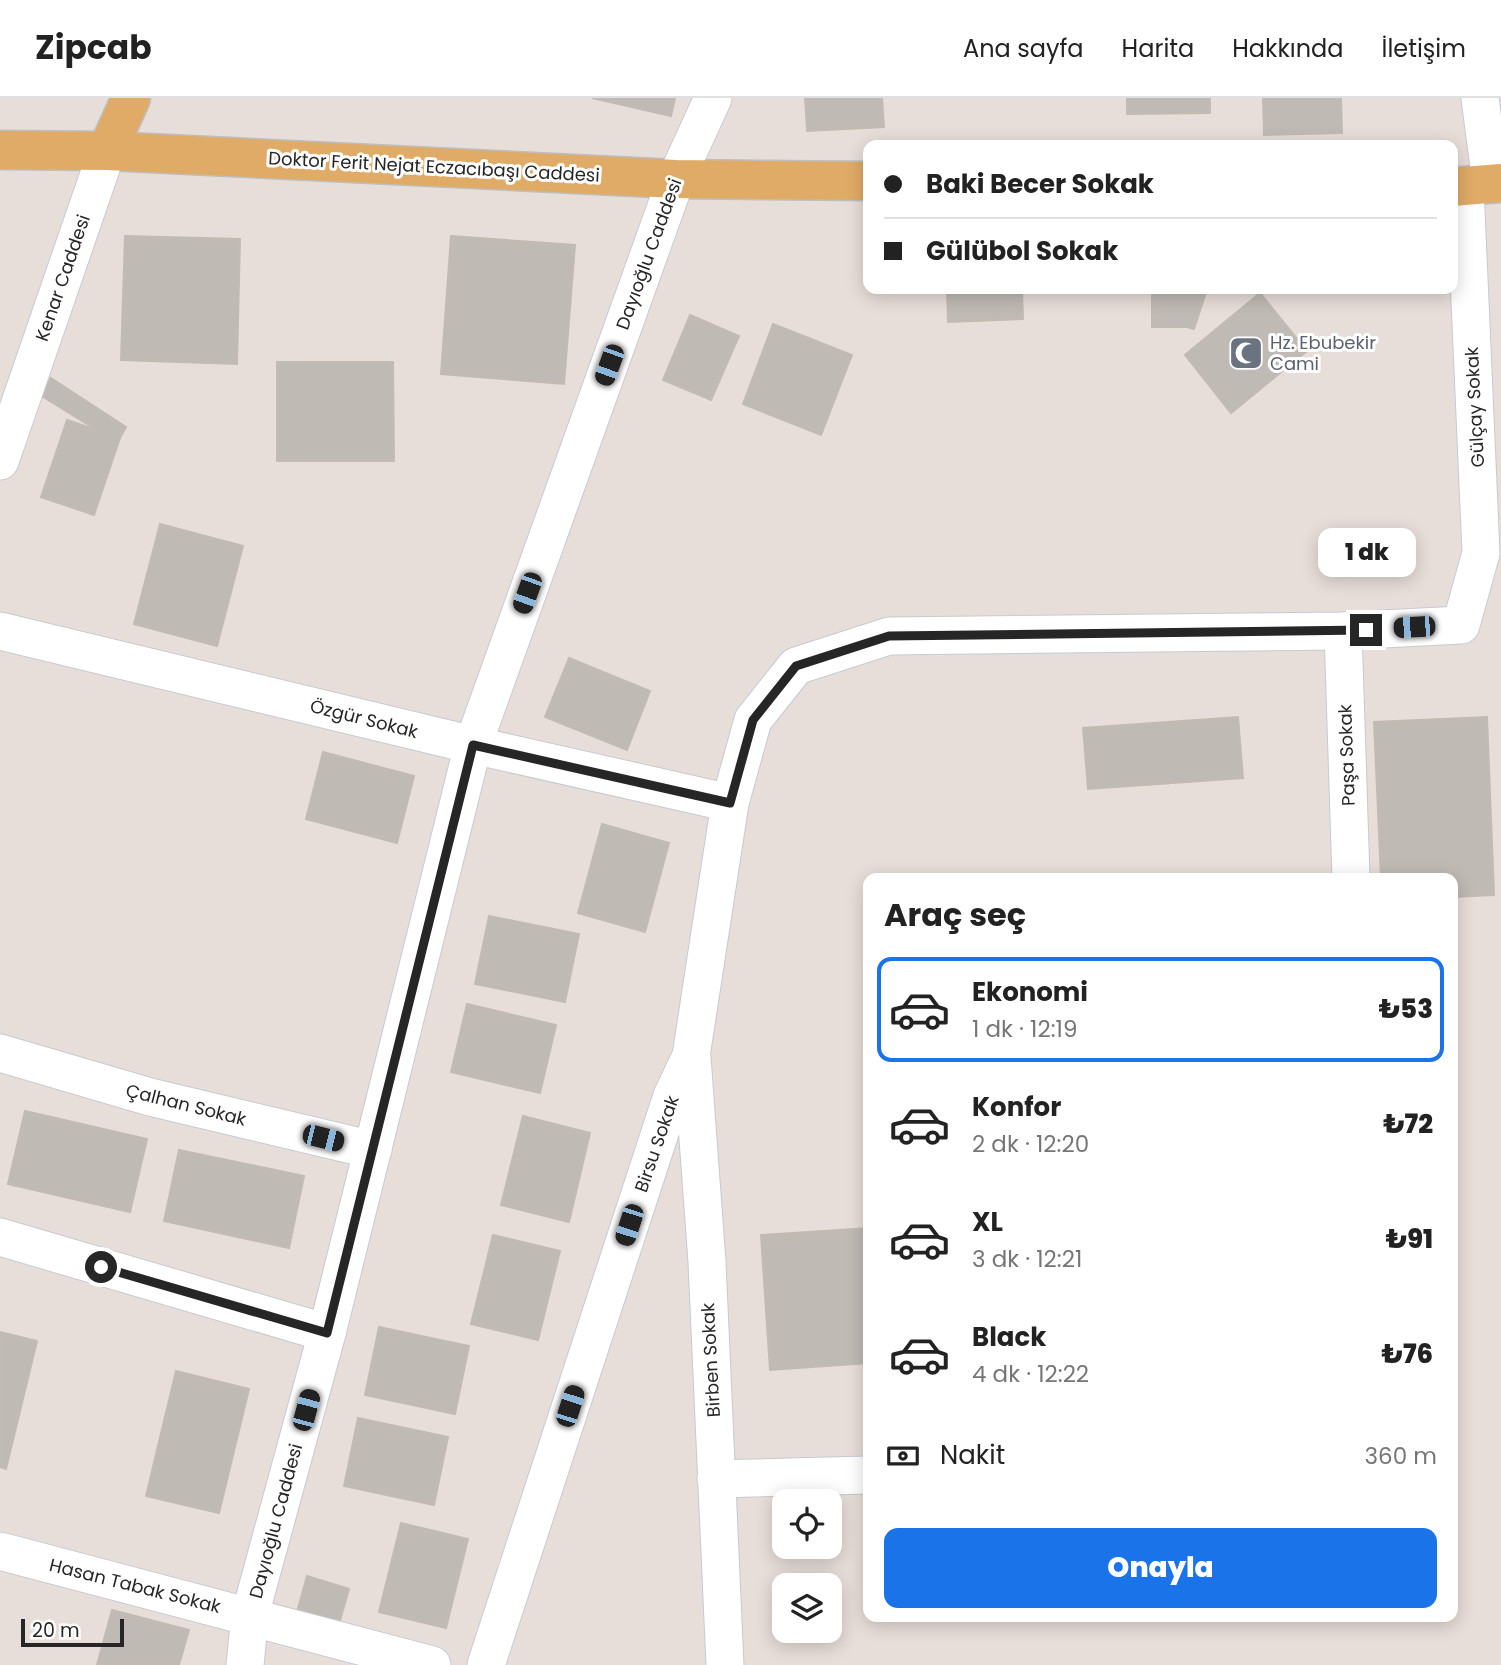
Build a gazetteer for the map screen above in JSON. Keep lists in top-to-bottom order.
{
  "streets": {
    "main road": ["Doktor Ferit Nejat Eczacıbaşı Caddesi", "Kenar Caddesi"],
    "street": [
      "Dayıoğlu Caddesi",
      "Gülçay Sokak",
      "Özgür Sokak",
      "Paşa Sokak",
      "Çalhan Sokak",
      "Birsu Sokak",
      "Birben Sokak",
      "Hasan Tabak Sokak"
    ]
  },
  "crossings": [
    ["Doktor Ferit Nejat Eczacıbaşı Caddesi", "Dayıoğlu Caddesi"],
    ["Doktor Ferit Nejat Eczacıbaşı Caddesi", "Kenar Caddesi"],
    ["Dayıoğlu Caddesi", "Özgür Sokak"],
    ["Dayıoğlu Caddesi", "Çalhan Sokak"],
    ["Dayıoğlu Caddesi", "Hasan Tabak Sokak"],
    ["Gülçay Sokak", "Paşa Sokak"],
    ["Gülçay Sokak", "Birsu Sokak"],
    ["Özgür Sokak", "Birsu Sokak"],
    ["Paşa Sokak", "Birsu Sokak"],
    ["Birsu Sokak", "Birben Sokak"]
  ],
  "places": {
    "mosque": ["Hz. Ebubekir Cami"]
  },
  "scale_bar": "20 m",
  "page": {
    "header": "Zipcab",
    "nav": [
      "Ana sayfa",
      "Harita",
      "Hakkında",
      "İletişim"
    ],
    "banner": ["Baki Becer Sokak", "Gülübol Sokak"],
    "bubble": "1 dk",
    "heading": "Araç seç",
    "list": [
      {
        "name": "Ekonomi",
        "note": "1 dk · 12:19",
        "value": "₺53"
      },
      {
        "name": "Konfor",
        "note": "2 dk · 12:20",
        "value": "₺72"
      },
      {
        "name": "XL",
        "note": "3 dk · 12:21",
        "value": "₺91"
      },
      {
        "name": "Black",
        "note": "4 dk · 12:22",
        "value": "₺76"
      }
    ],
    "pay": ["Nakit", "360 m"],
    "buttons": "Onayla",
    "scale": "20 m"
  }
}
